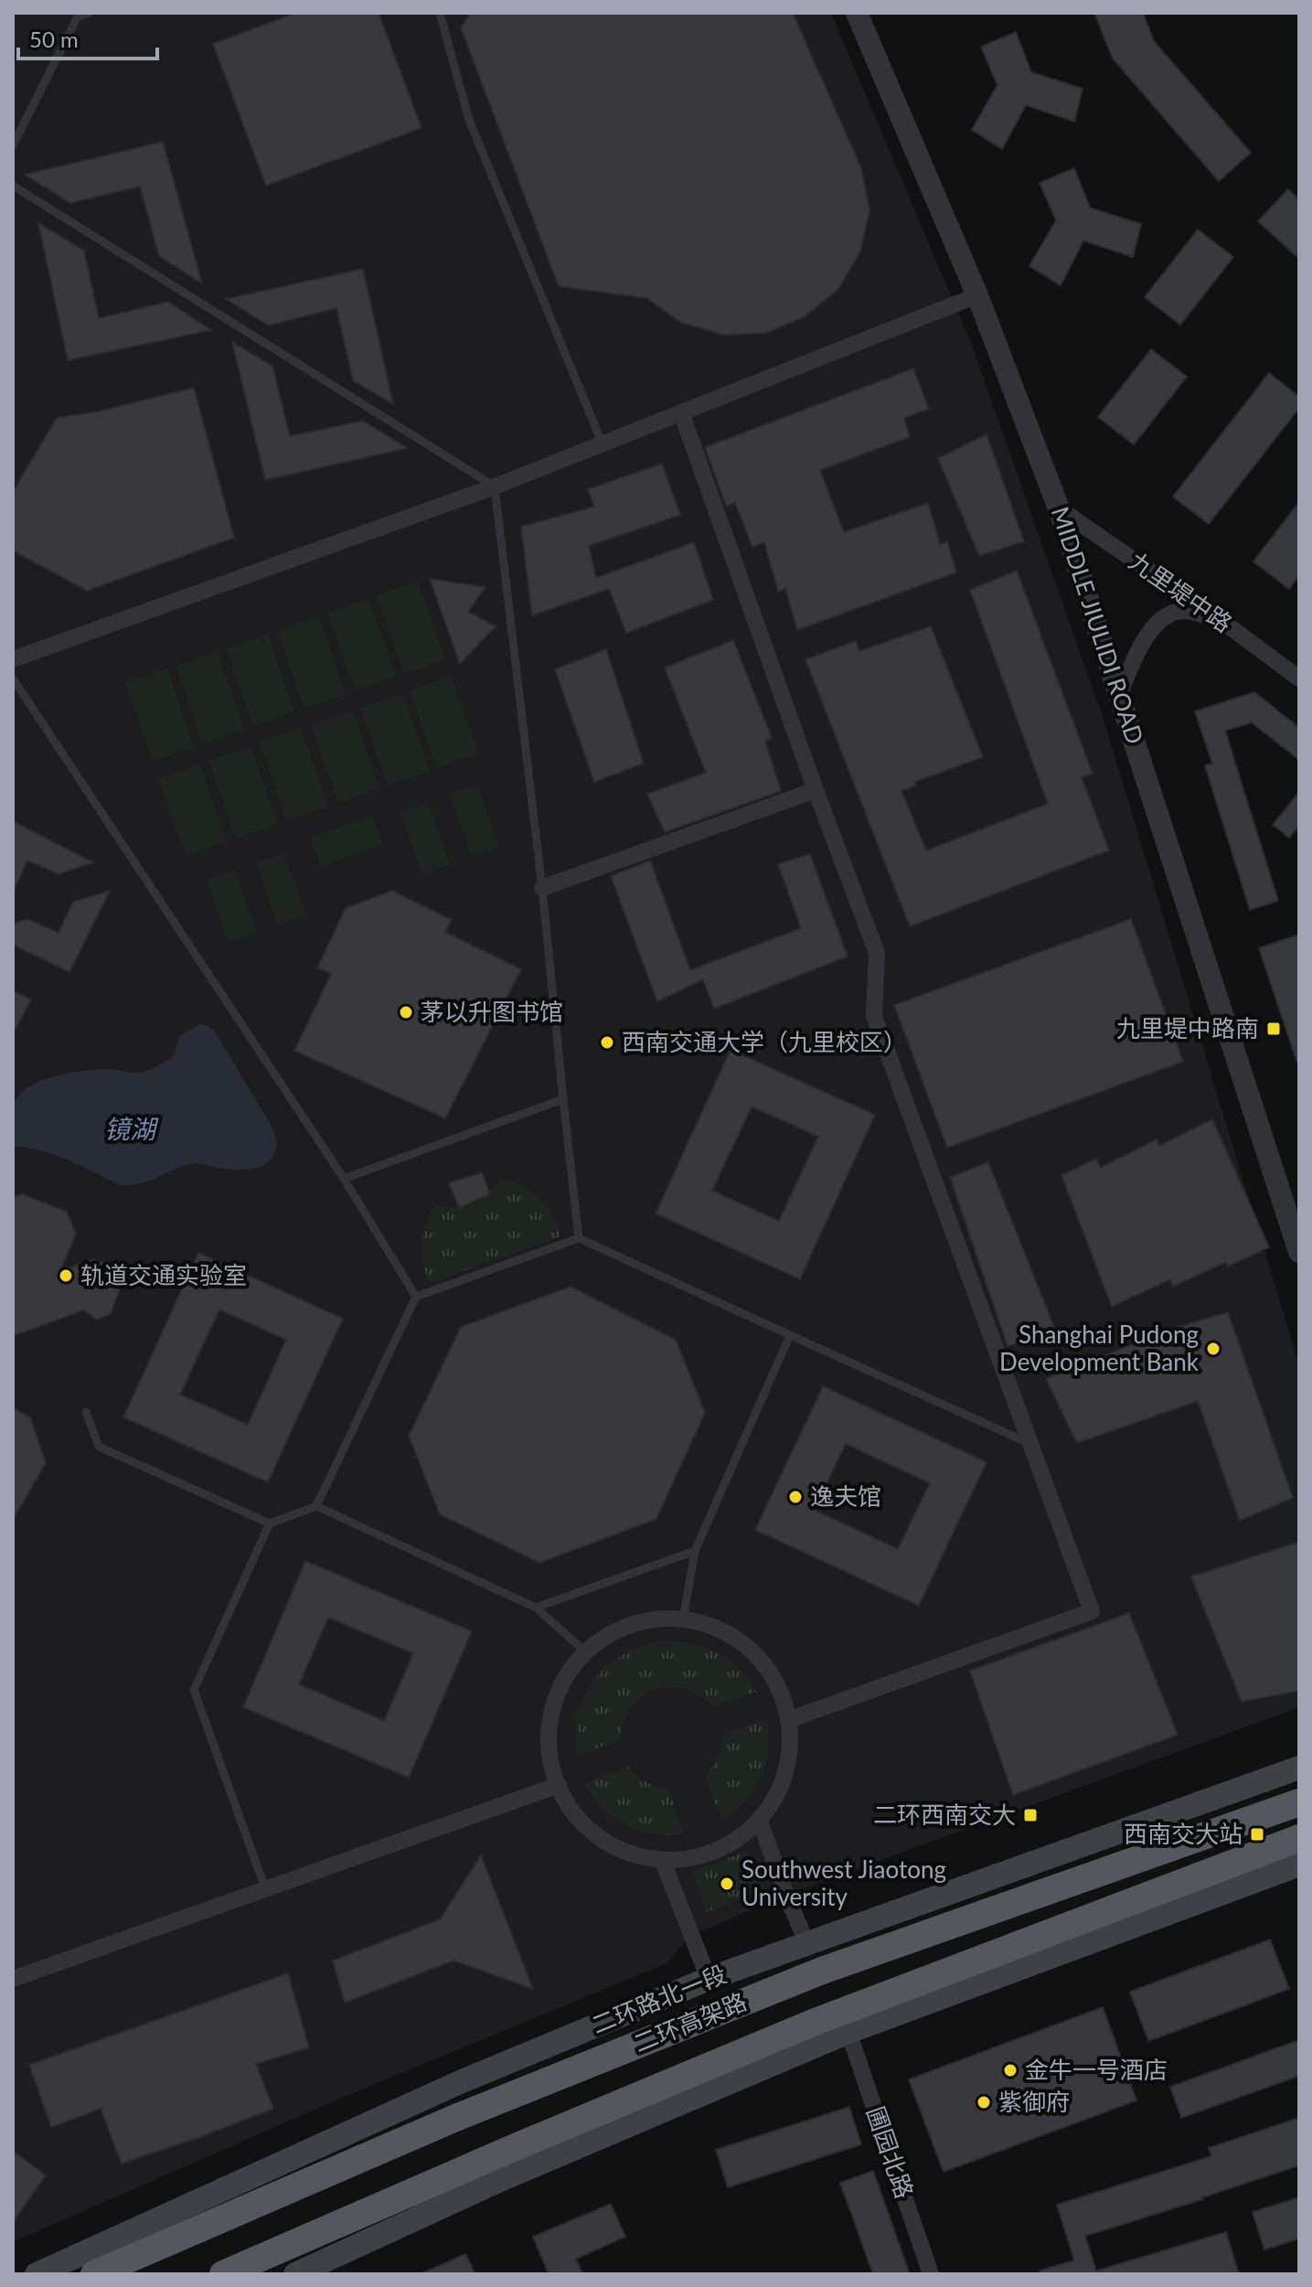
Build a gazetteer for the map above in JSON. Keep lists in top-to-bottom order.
{
  "streets": {
    "highway": ["二环高架路"],
    "main road": ["二环路北一段"],
    "street": ["九里堤中路", "MIDDLE JIULIDI ROAD", "圃园北路"]
  },
  "crossings": [
    ["九里堤中路", "MIDDLE JIULIDI ROAD"]
  ],
  "water": ["镜湖"],
  "places": {
    "other": [
      "茅以升图书馆",
      "西南交通大学（九里校区）",
      "轨道交通实验室",
      "Shanghai Pudong Development Bank",
      "逸夫馆",
      "Southwest Jiaotong University",
      "金牛一号酒店",
      "紫御府"
    ],
    "transit": ["九里堤中路南", "二环西南交大", "西南交大站"]
  },
  "scale_bar": "50 m"
}
